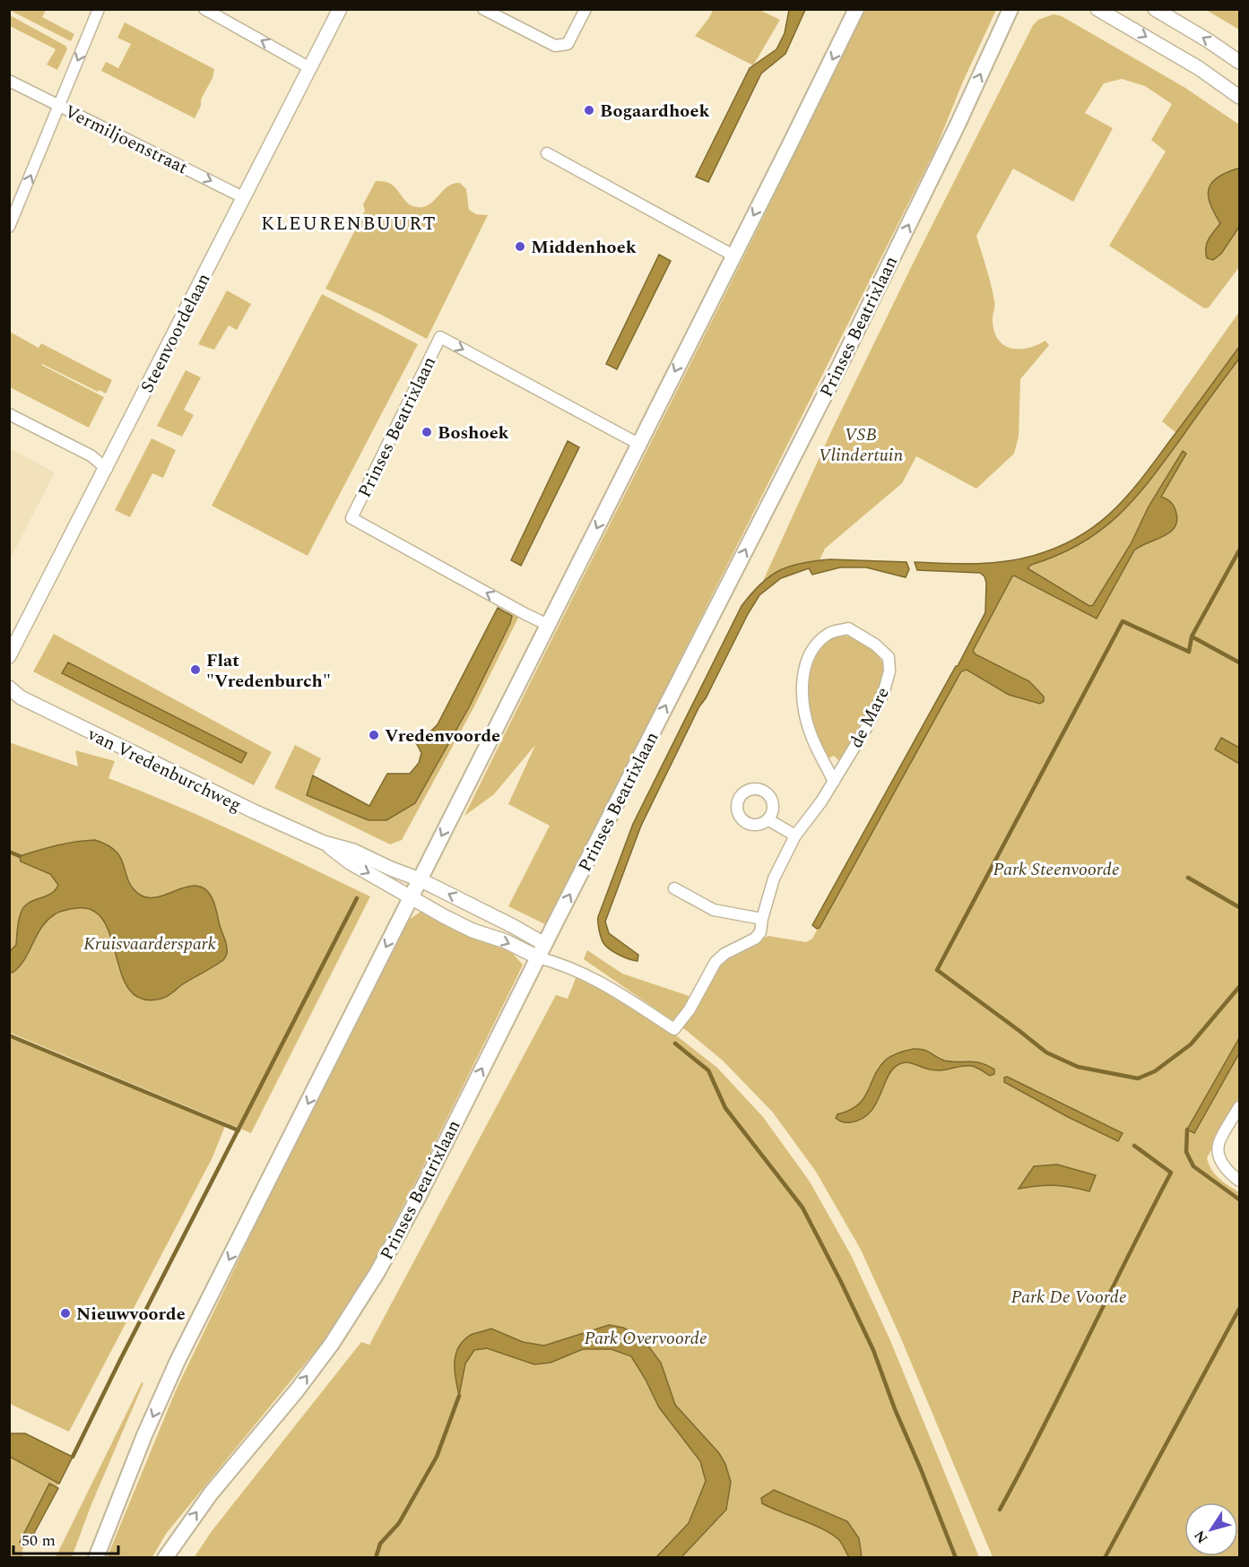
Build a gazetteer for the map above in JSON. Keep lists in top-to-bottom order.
{
  "streets": {
    "main road": ["Prinses Beatrixlaan"],
    "street": [
      "Vermiljoenstraat",
      "Steenvoordelaan",
      "de Mare",
      "van Vredenburchweg"
    ]
  },
  "crossings": [
    ["Vermiljoenstraat", "Steenvoordelaan"],
    ["Prinses Beatrixlaan", "van Vredenburchweg"],
    ["de Mare", "van Vredenburchweg"]
  ],
  "one_way": ["Vermiljoenstraat", "Prinses Beatrixlaan"],
  "districts": ["KLEURENBUURT"],
  "parks": [
    "VSB Vlindertuin",
    "Park Steenvoorde",
    "Kruisvaarderspark",
    "Park De Voorde",
    "Park Overvoorde"
  ],
  "places": [
    "Bogaardhoek",
    "Middenhoek",
    "Boshoek",
    "Flat \"Vredenburch\"",
    "Vredenvoorde",
    "Nieuwvoorde"
  ],
  "scale_bar": "50 m",
  "north": "bottom left"
}
